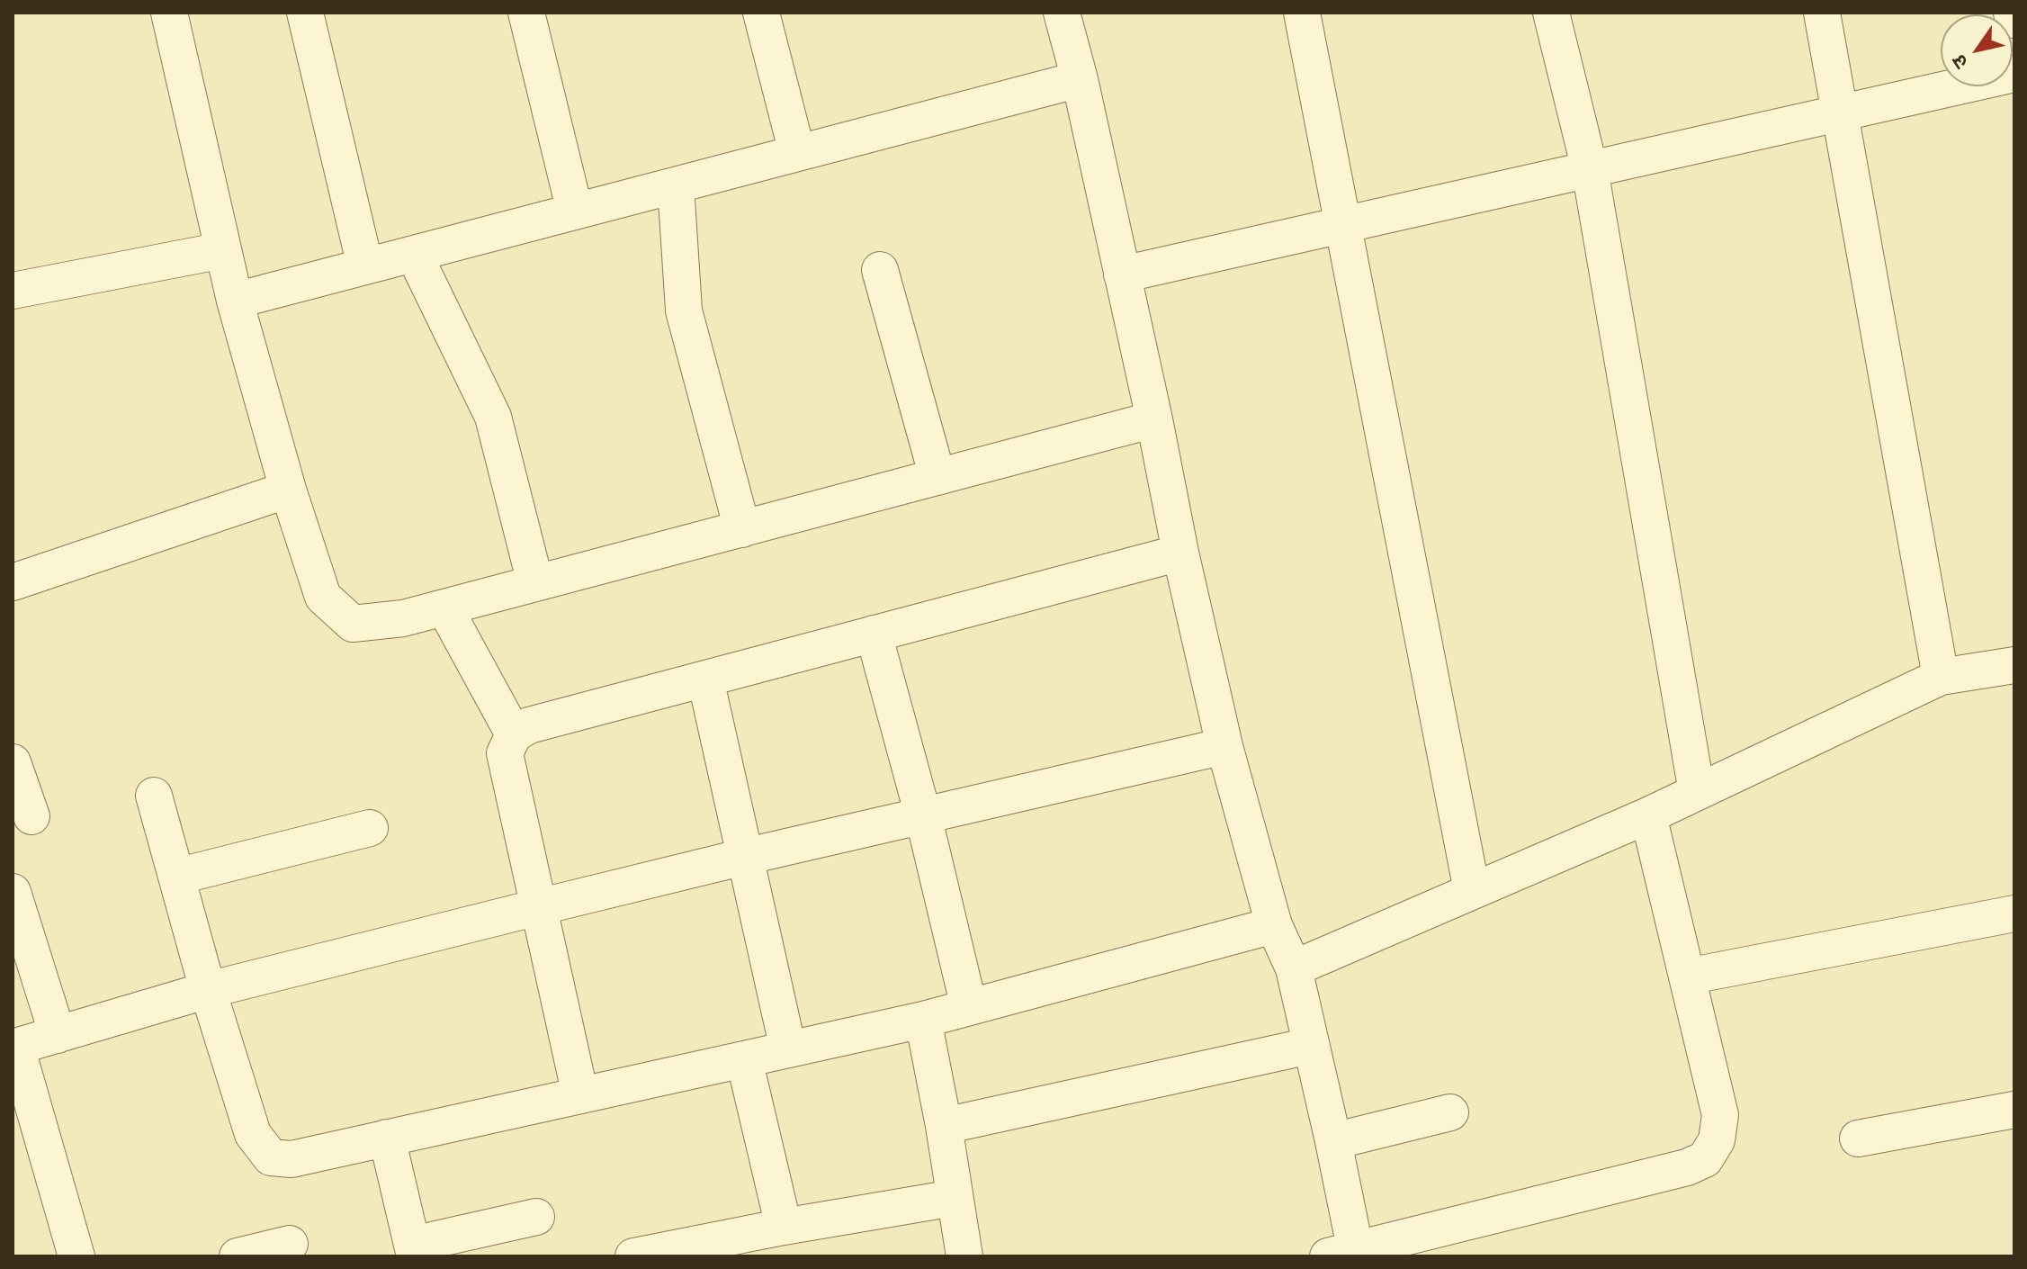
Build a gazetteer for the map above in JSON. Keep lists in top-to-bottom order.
{
  "north": "bottom left"
}
